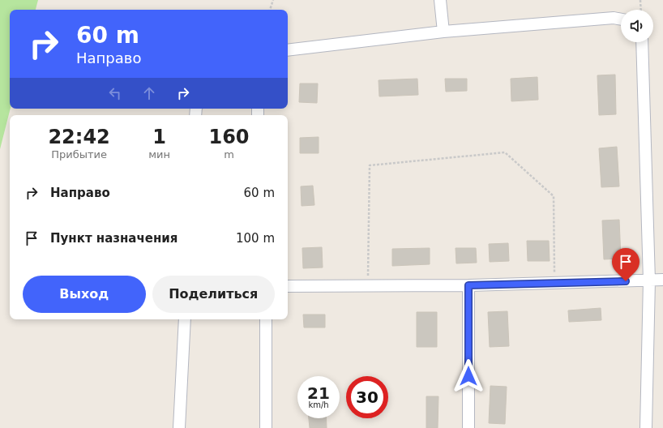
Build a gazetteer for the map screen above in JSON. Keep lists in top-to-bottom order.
{
  "page": {
    "turn": ["60 m", "Направо"],
    "eta": [
      "22:42",
      "Прибытие",
      "1",
      "мин",
      "160",
      "m"
    ],
    "list": [
      {
        "name": "Направо",
        "value": "60 m"
      },
      {
        "name": "Пункт назначения",
        "value": "100 m"
      }
    ],
    "buttons": ["Выход", "Поделиться"],
    "speed": "21 km/h",
    "limit": "30"
  }
}
